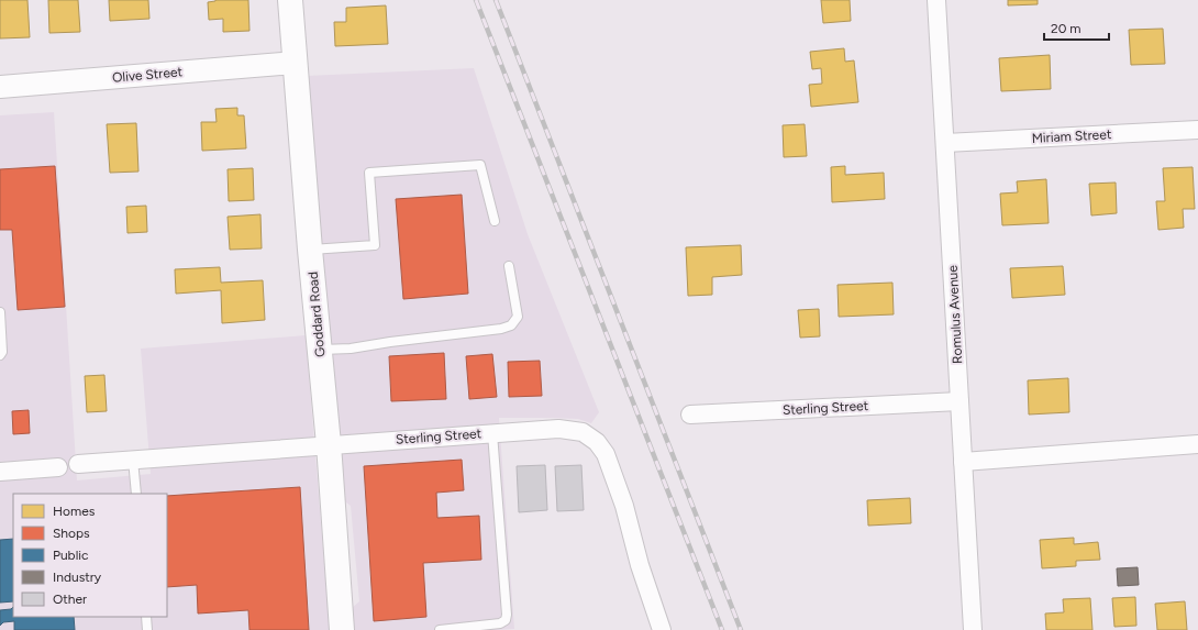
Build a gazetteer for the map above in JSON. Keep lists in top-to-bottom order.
{
  "streets": {
    "main road": ["Goddard Road"],
    "street": [
      "Olive Street",
      "Miriam Street",
      "Romulus Avenue",
      "Sterling Street"
    ]
  },
  "crossings": [
    ["Olive Street", "Goddard Road"],
    ["Miriam Street", "Romulus Avenue"],
    ["Goddard Road", "Sterling Street"],
    ["Romulus Avenue", "Sterling Street"]
  ],
  "legend": [
    "Homes",
    "Shops",
    "Public",
    "Industry",
    "Other"
  ],
  "scale_bar": "20 m"
}
